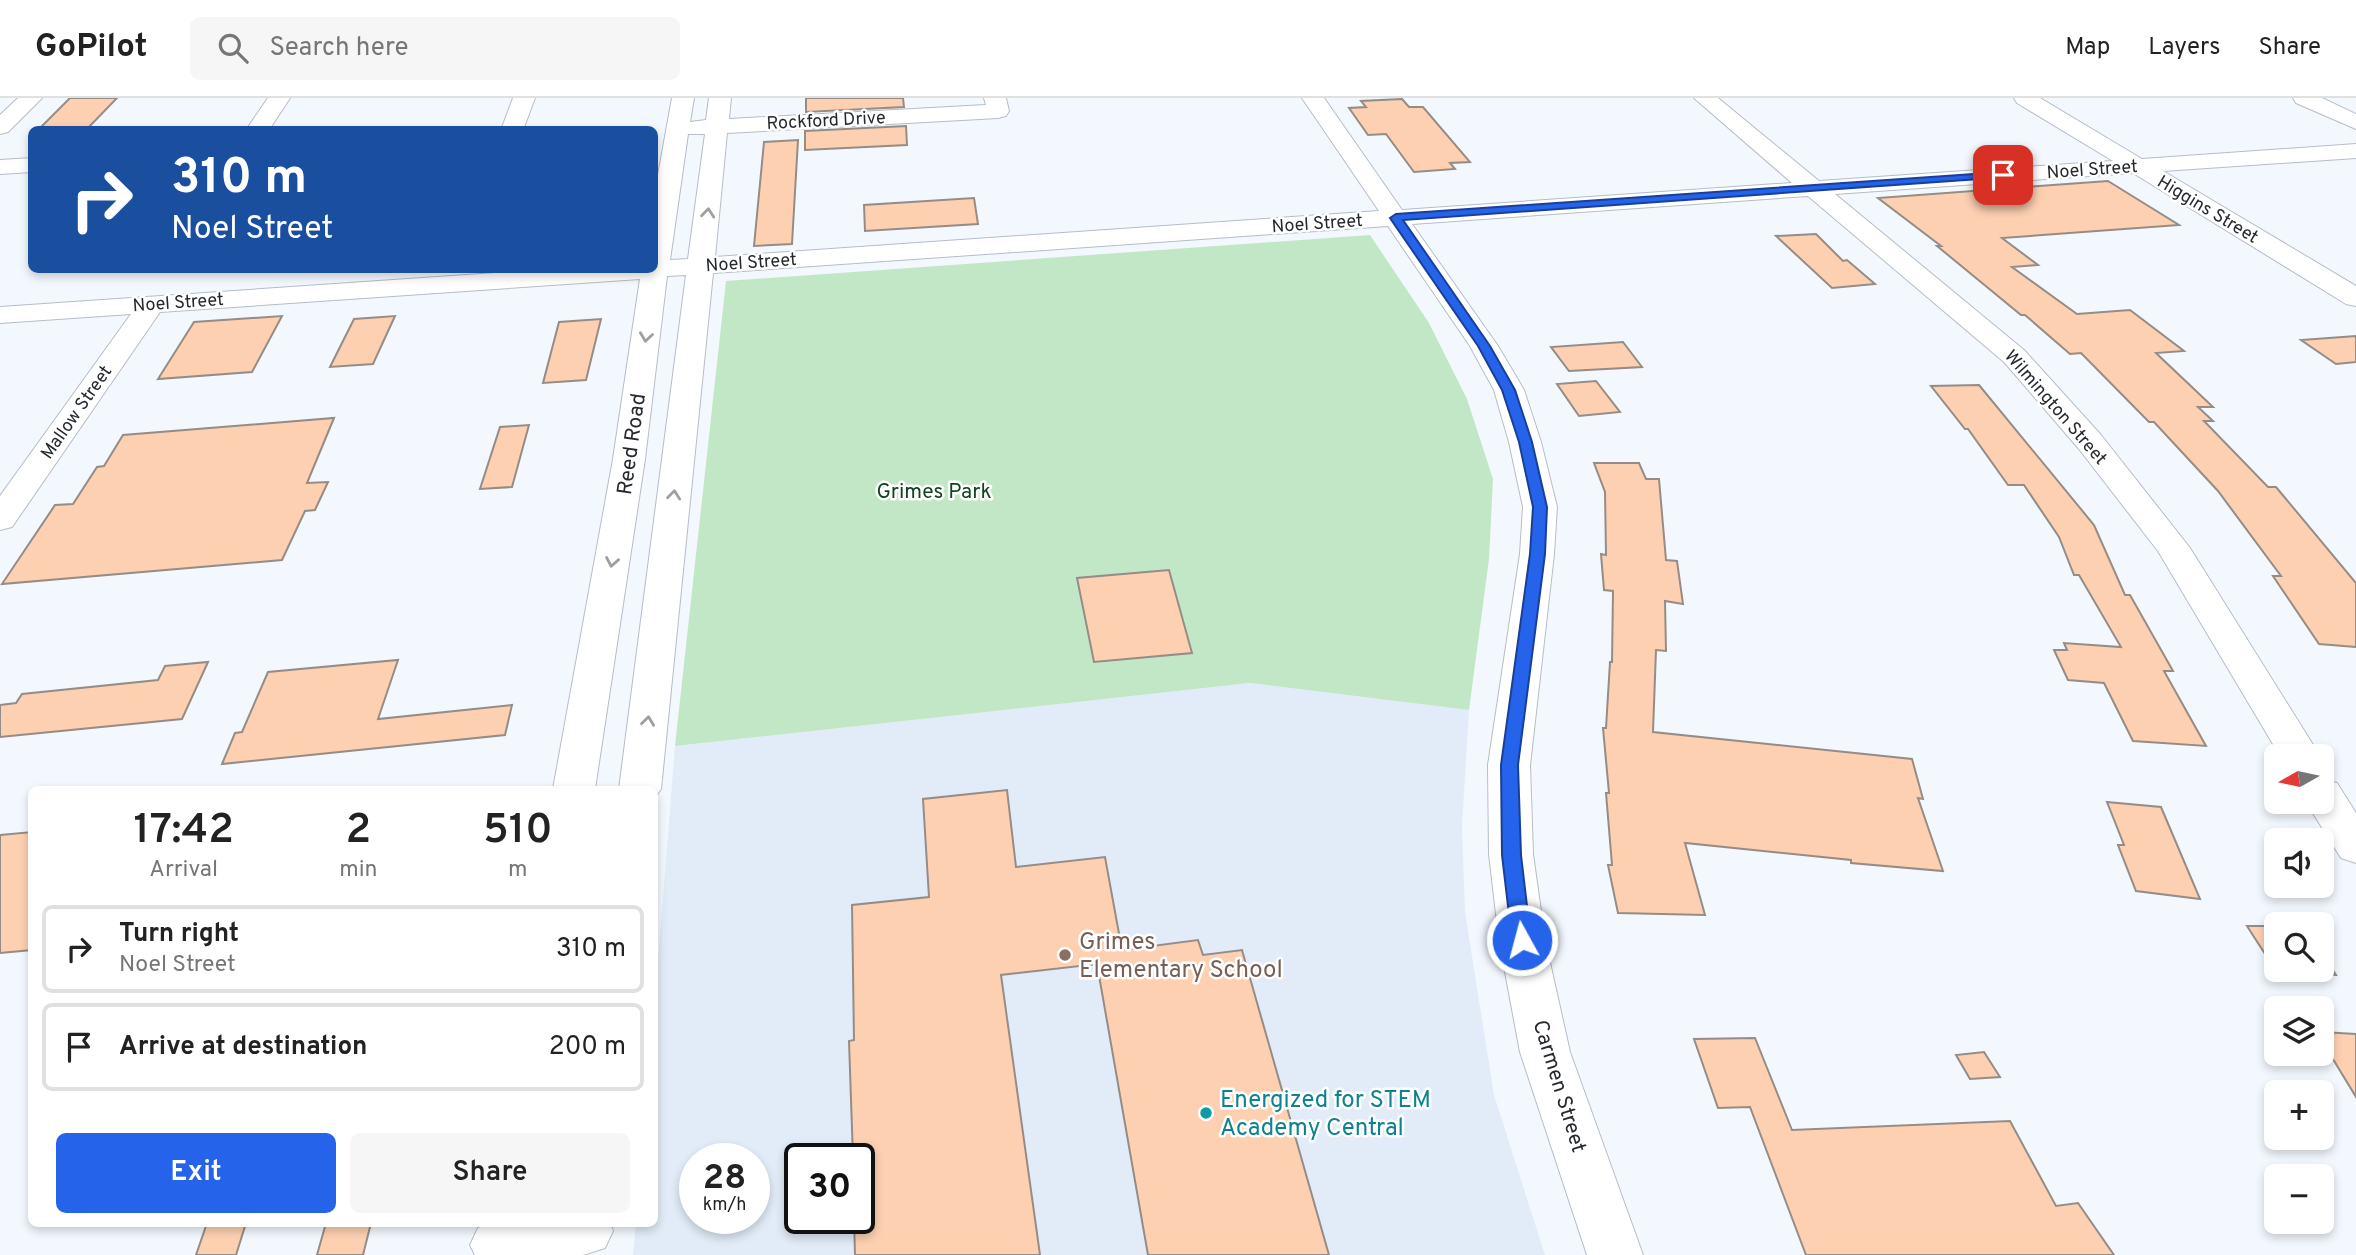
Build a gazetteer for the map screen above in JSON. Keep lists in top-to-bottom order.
{
  "streets": {
    "street": [
      "Rockford Drive",
      "Noel Street",
      "Higgins Street",
      "Wilmington Street",
      "Mallow Street",
      "Reed Road",
      "Carmen Street"
    ]
  },
  "crossings": [
    ["Rockford Drive", "Reed Road"],
    ["Noel Street", "Higgins Street"],
    ["Noel Street", "Wilmington Street"],
    ["Noel Street", "Mallow Street"],
    ["Noel Street", "Carmen Street"]
  ],
  "parks": ["Grimes Park"],
  "places": ["Grimes Elementary School", "Energized for STEM Academy Central"],
  "north": "left",
  "page": {
    "header": "GoPilot",
    "search": "Search here",
    "nav": ["Map", "Layers", "Share"],
    "turn": ["310 m", "Noel Street"],
    "map_buttons": ["+", "−"],
    "eta": [
      "17:42",
      "Arrival",
      "2",
      "min",
      "510",
      "m"
    ],
    "list": [
      {
        "name": "Turn right",
        "note": "Noel Street",
        "value": "310 m"
      },
      {
        "name": "Arrive at destination",
        "value": "200 m"
      }
    ],
    "buttons": ["Exit", "Share"],
    "speed": "28 km/h",
    "limit": "30"
  }
}
